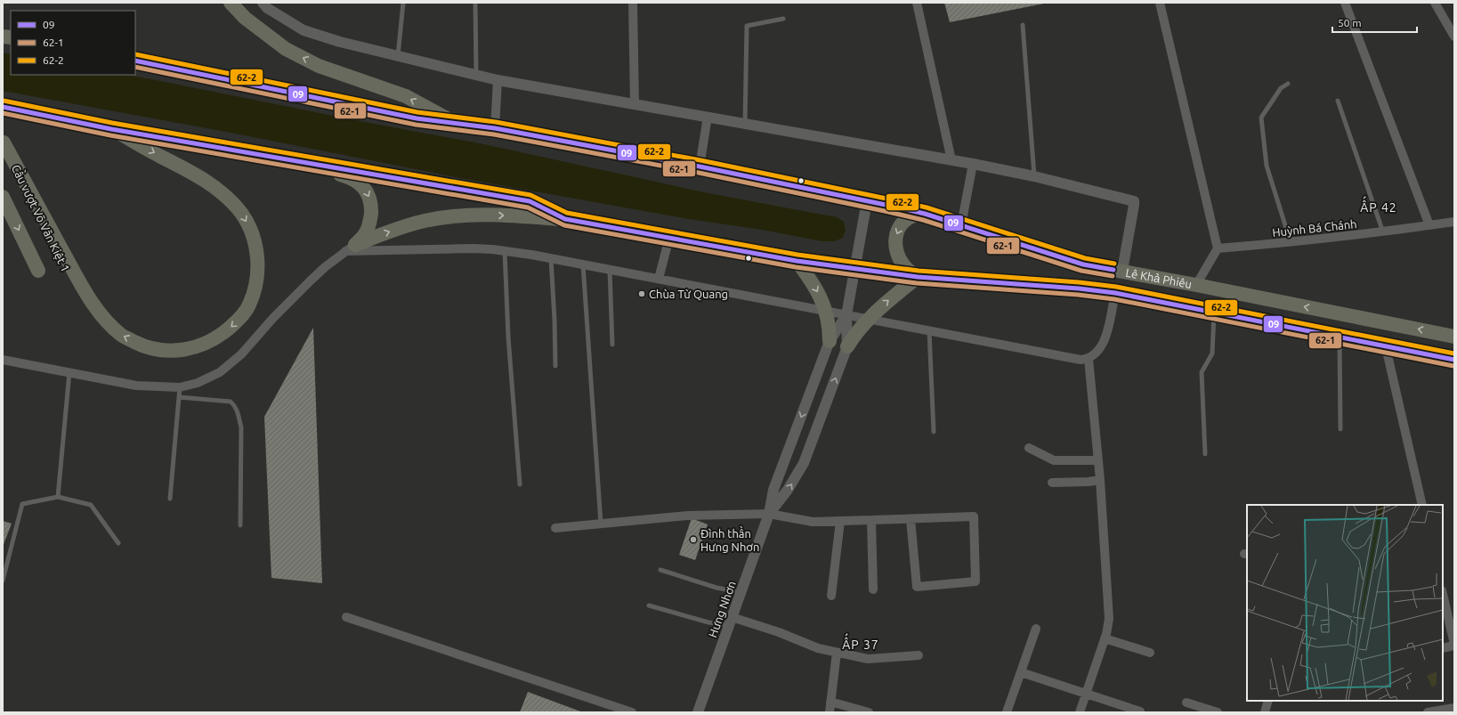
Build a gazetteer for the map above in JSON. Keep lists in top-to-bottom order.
{
  "streets": {
    "highway": ["Lê Khả Phiêu"],
    "street": ["Huỳnh Bá Chánh", "Hưng Nhơn"]
  },
  "crossings": [
    ["Lê Khả Phiêu", "Hưng Nhơn"]
  ],
  "districts": ["ẤP 42", "ẤP 37"],
  "places": ["Chùa Từ Quang", "Đình thần Hưng Nhơn"],
  "lines": ["transit line 62-2", "transit line 09", "transit line 62-1"],
  "legend": ["09", "62-1", "62-2"],
  "scale_bar": "50 m"
}
